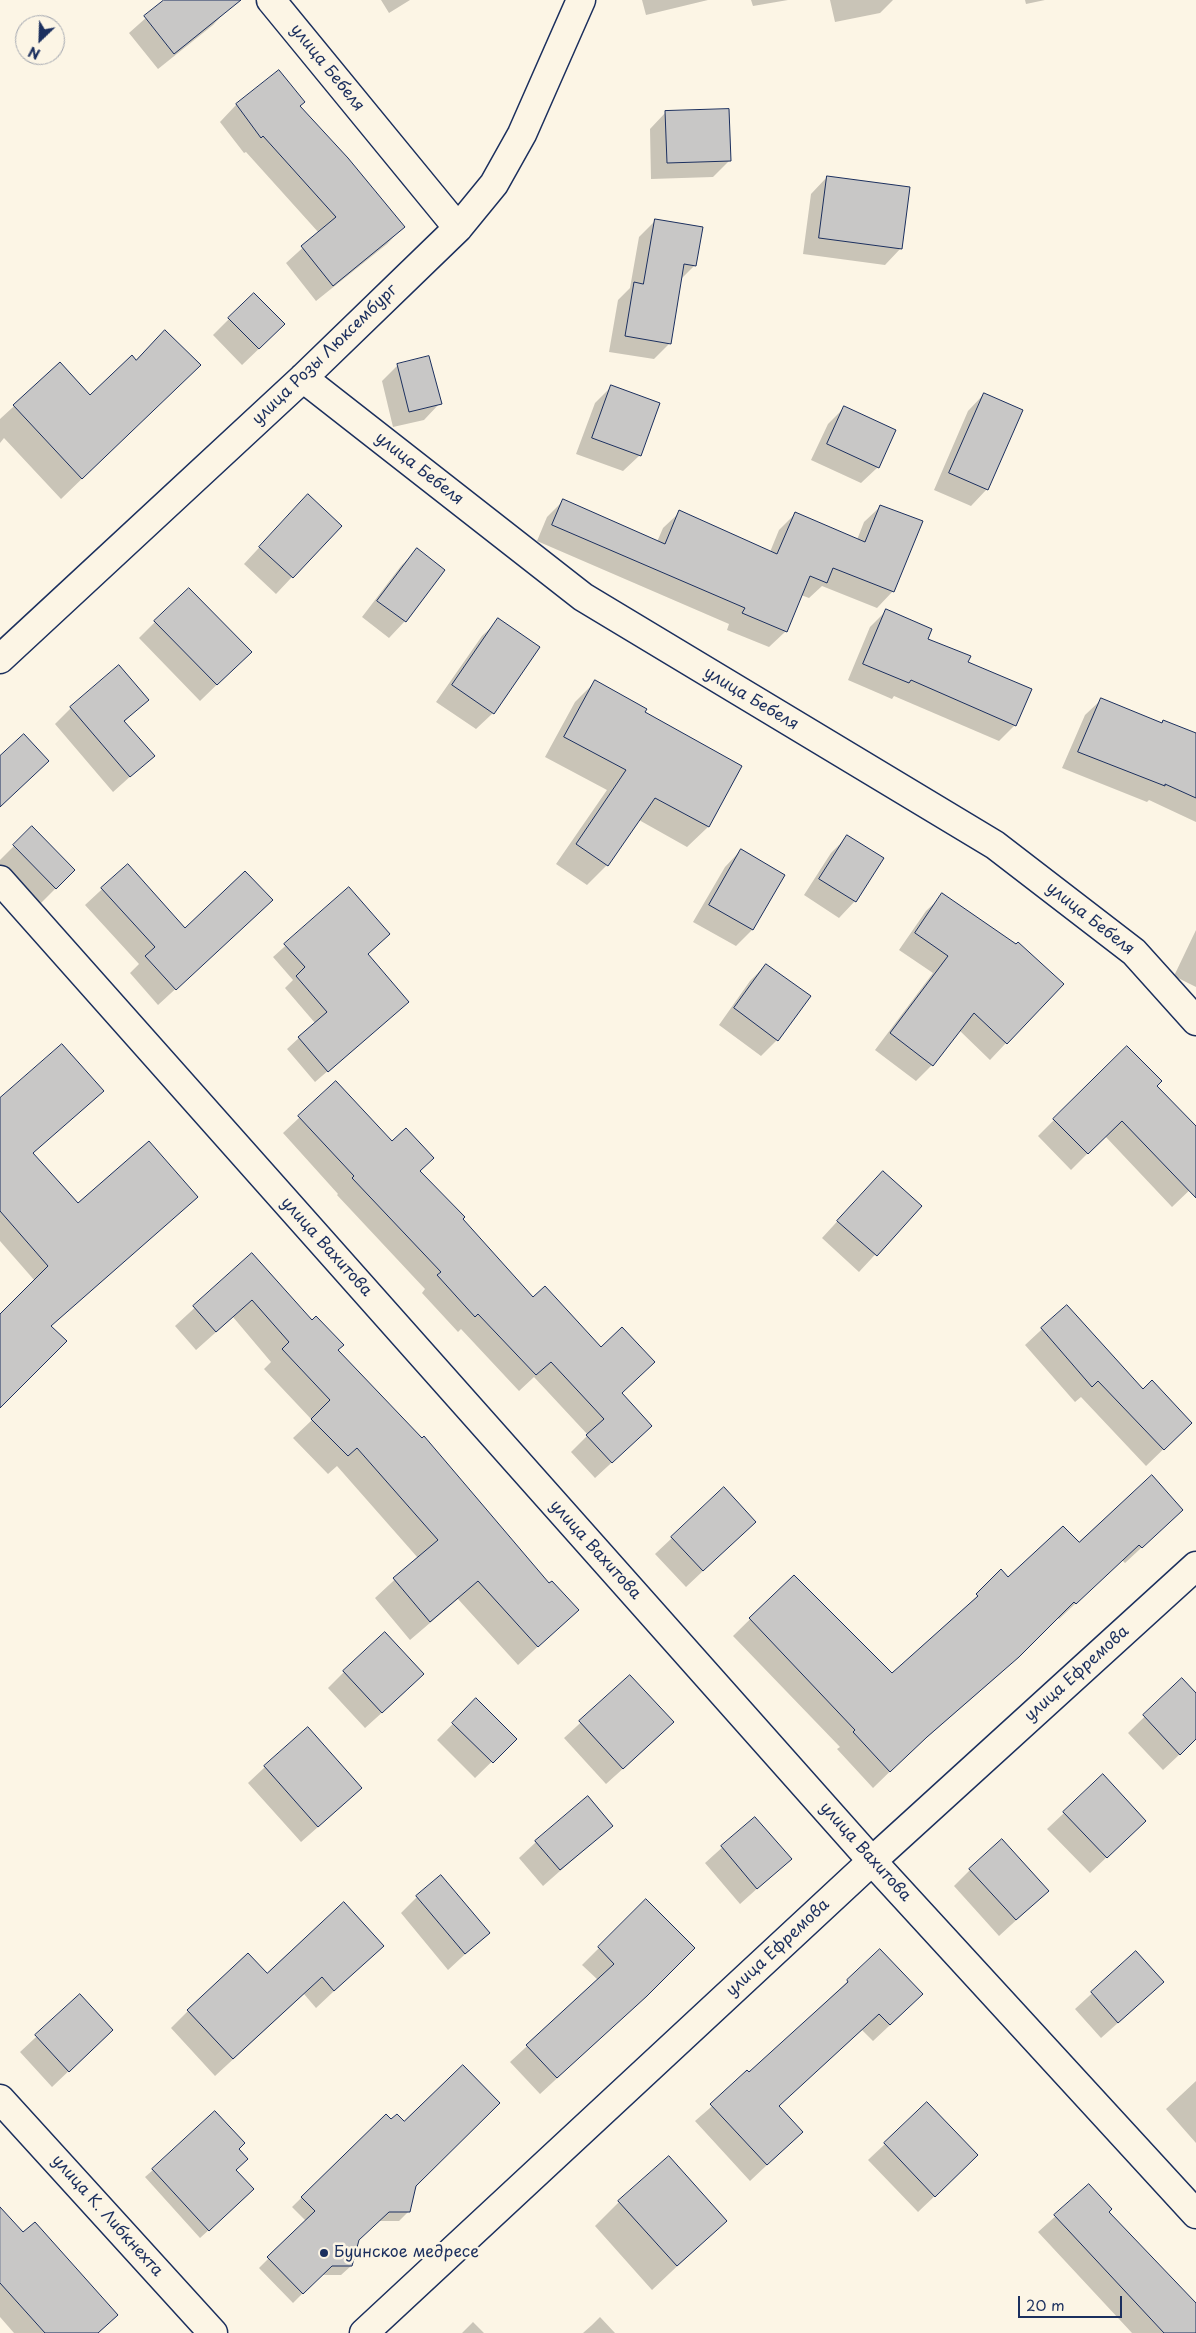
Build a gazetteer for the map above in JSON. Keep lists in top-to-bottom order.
{
  "streets": {
    "street": [
      "улица Бебеля",
      "улица Розы Люксембург",
      "улица Вахитова",
      "улица Ефремова",
      "улица К. Либкнехта"
    ]
  },
  "crossings": [
    ["улица Бебеля", "улица Розы Люксембург"],
    ["улица Вахитова", "улица Ефремова"]
  ],
  "places": ["Буинское медресе"],
  "scale_bar": "20 m",
  "north": "bottom left"
}
